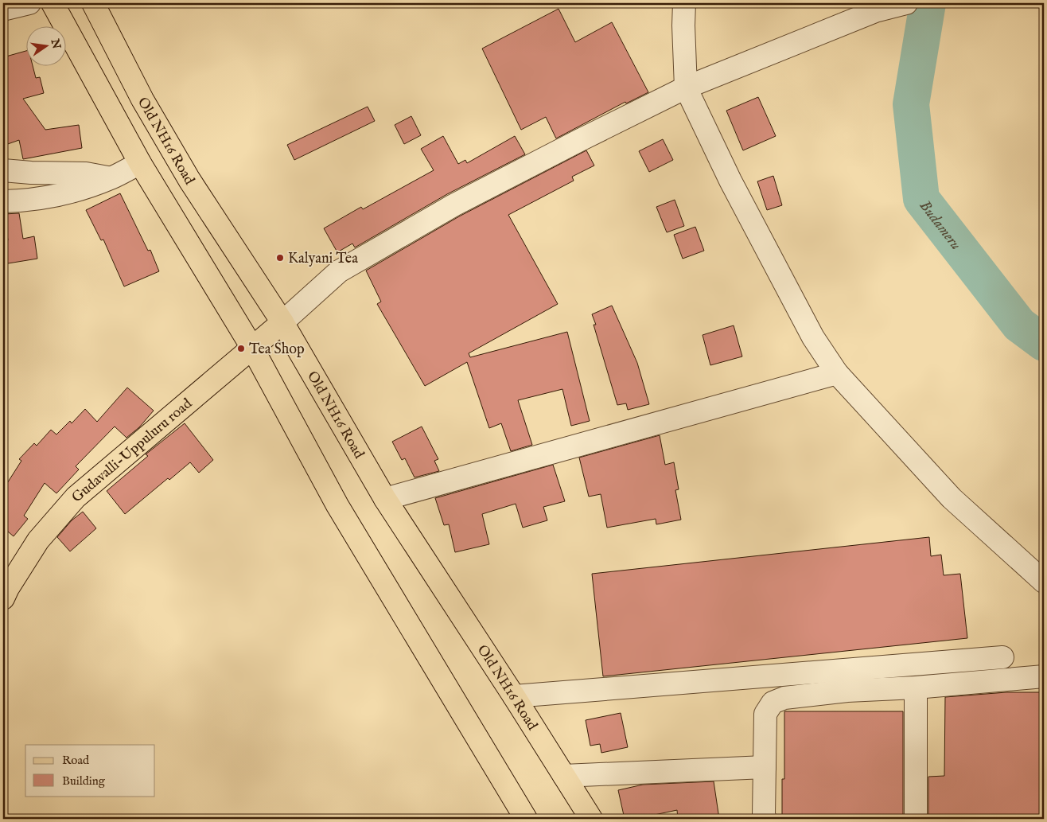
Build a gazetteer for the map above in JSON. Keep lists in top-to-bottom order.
{
  "streets": {
    "main road": ["Old NH16 Road", "Gudavalli-Uppuluru road"]
  },
  "crossings": [
    ["Old NH16 Road", "Gudavalli-Uppuluru road"]
  ],
  "water": ["Budameru"],
  "places": ["Kalyani Tea", "Tea Shop"],
  "legend": ["Road", "Building"],
  "north": "right"
}
